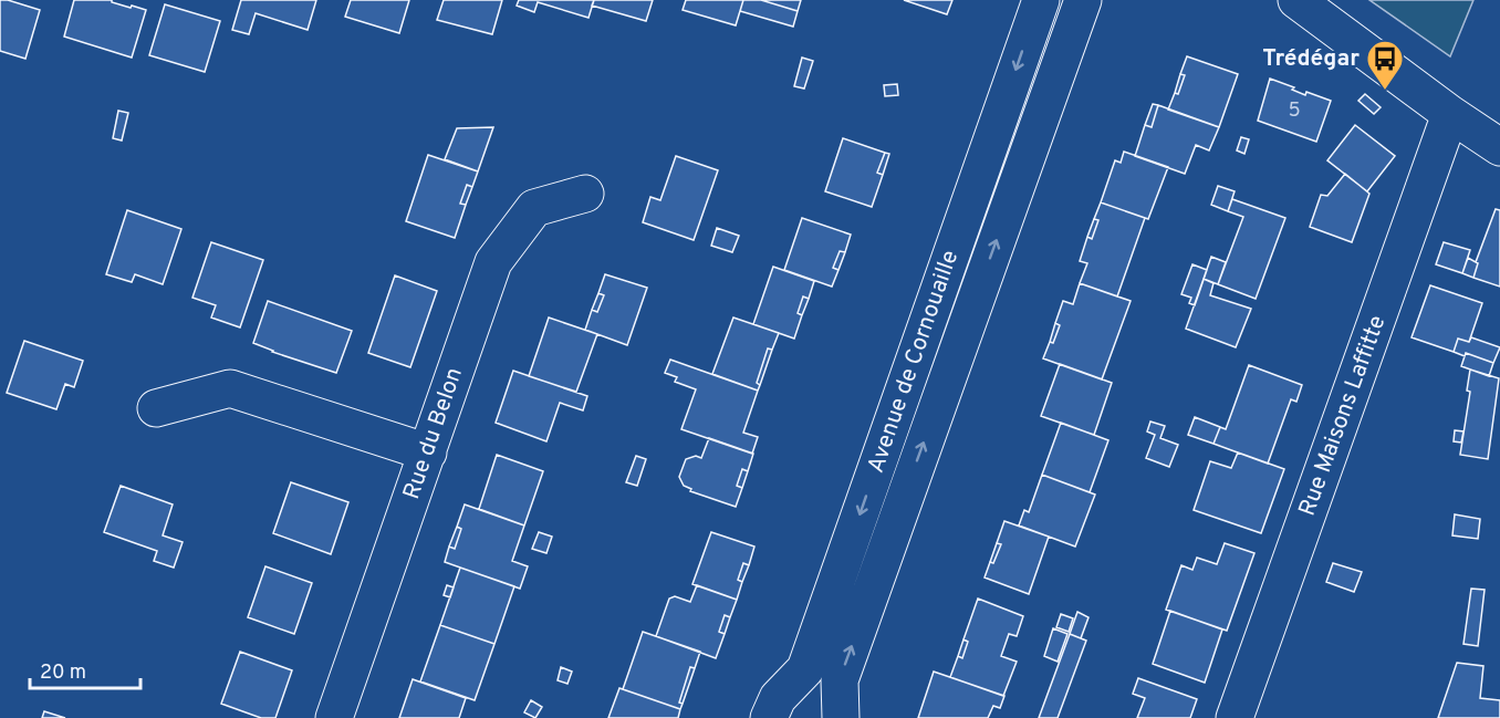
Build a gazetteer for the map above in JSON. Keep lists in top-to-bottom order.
{
  "streets": {
    "street": ["Avenue de Cornouaille", "Rue Maisons Laffitte", "Rue du Belon"]
  },
  "places": {
    "bus stop": ["Trédégar"]
  },
  "house_numbers": ["5"],
  "scale_bar": "20 m"
}
